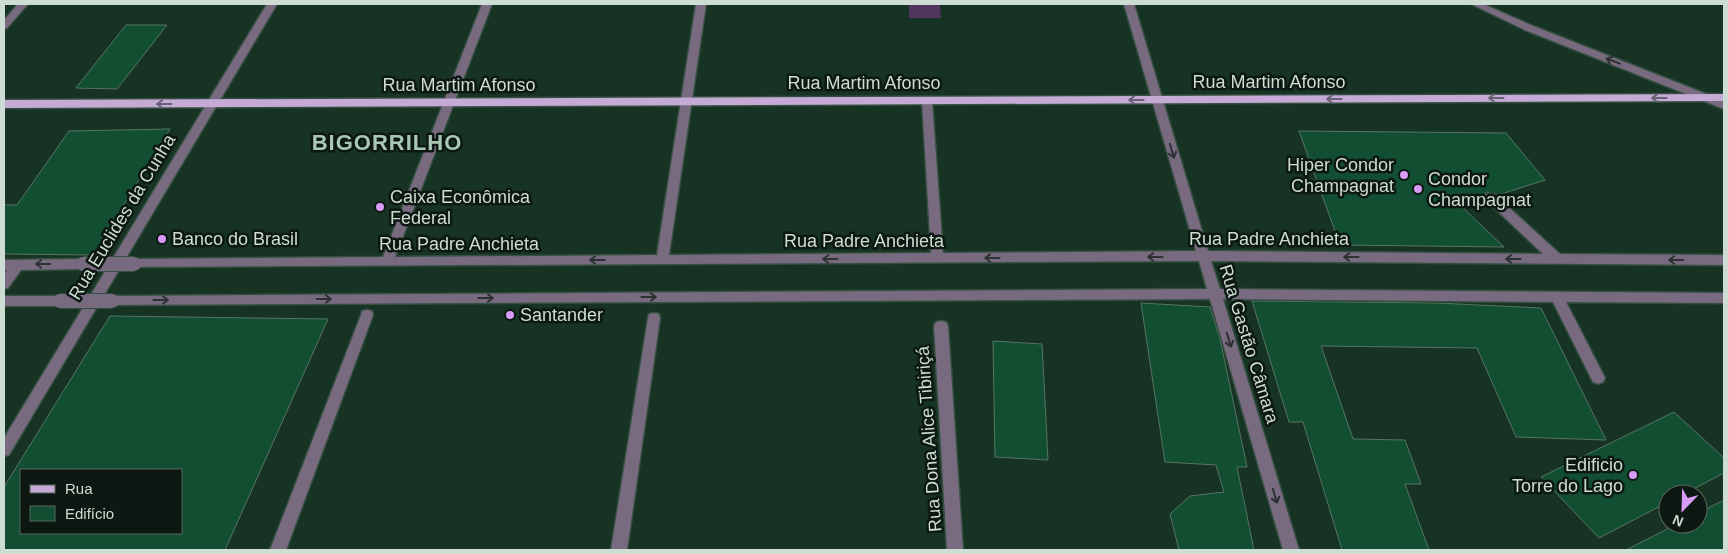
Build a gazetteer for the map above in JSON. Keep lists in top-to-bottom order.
{
  "streets": {
    "main road": ["Rua Martim Afonso"],
    "street": [
      "Rua Euclides da Cunha",
      "Rua Padre Anchieta",
      "Rua Gastão Câmara",
      "Rua Dona Alice Tibiriçá"
    ]
  },
  "crossings": [
    ["Rua Martim Afonso", "Rua Euclides da Cunha"],
    ["Rua Martim Afonso", "Rua Gastão Câmara"],
    ["Rua Padre Anchieta", "Rua Gastão Câmara"]
  ],
  "one_way": ["Rua Martim Afonso", "Rua Gastão Câmara"],
  "districts": ["BIGORRILHO"],
  "places": [
    "Hiper Condor Champagnat",
    "Condor Champagnat",
    "Caixa Econômica Federal",
    "Banco do Brasil",
    "Santander",
    "Edificio Torre do Lago"
  ],
  "legend": ["Rua", "Edifício"],
  "north": "bottom left"
}
